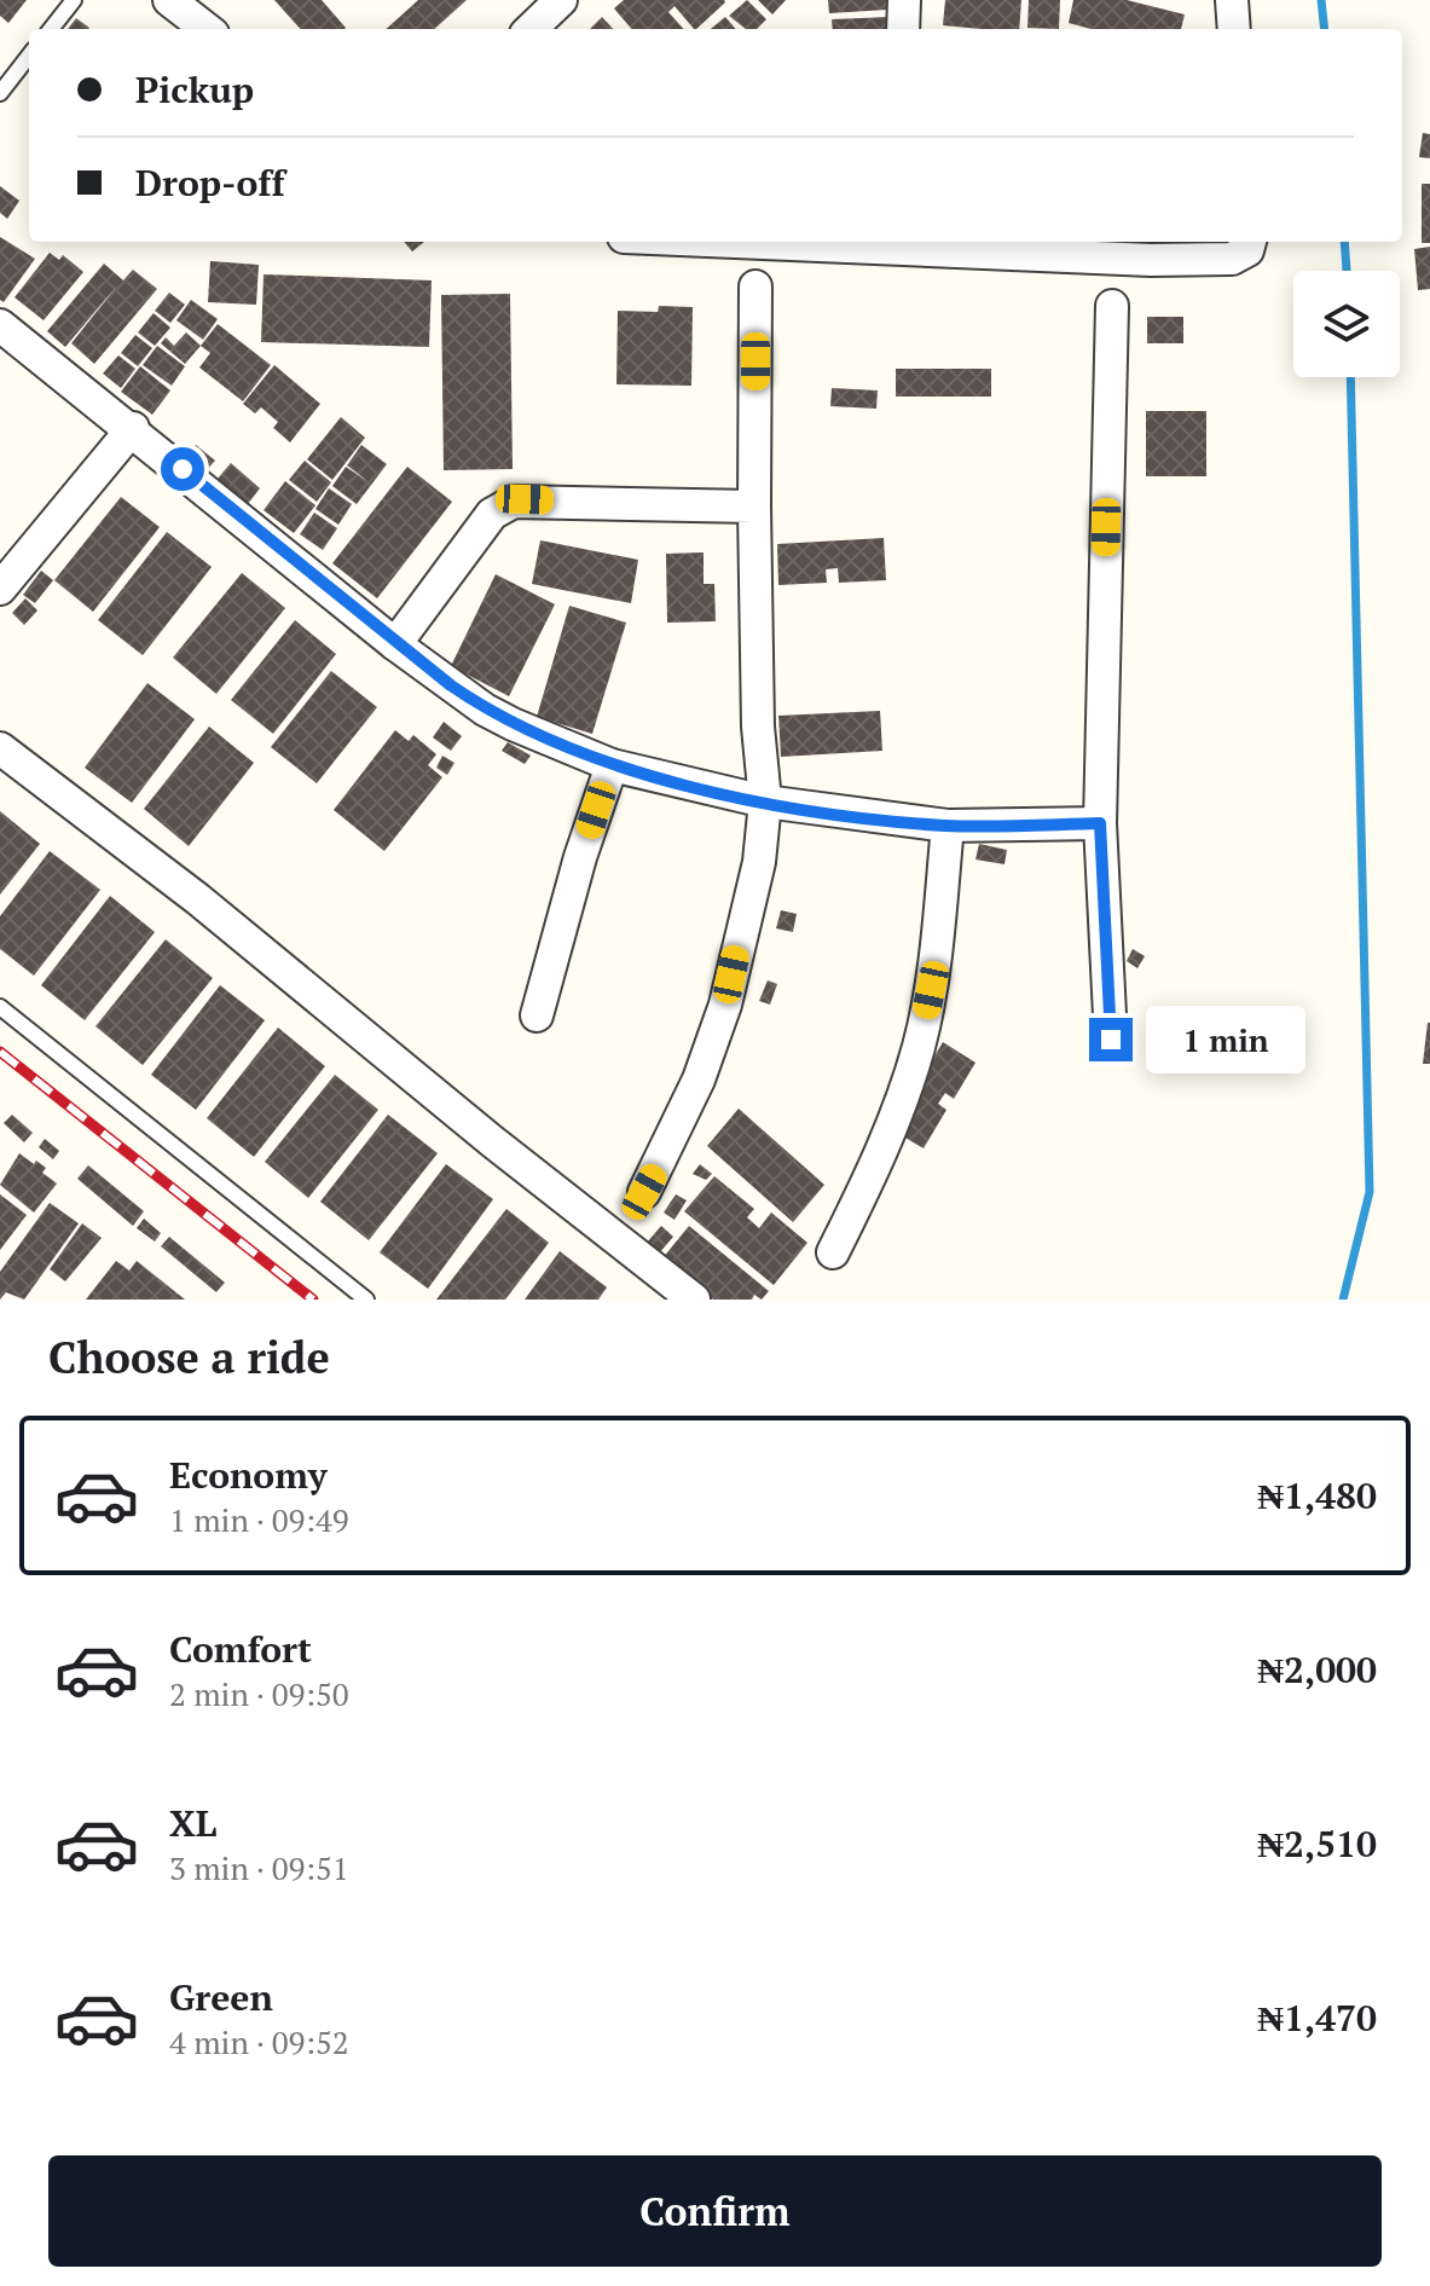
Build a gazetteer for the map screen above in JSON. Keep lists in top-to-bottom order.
{
  "page": {
    "banner": ["Pickup", "Drop-off"],
    "bubble": "1 min",
    "heading": "Choose a ride",
    "list": [
      {
        "name": "Economy",
        "note": "1 min · 09:49",
        "value": "₦1,480"
      },
      {
        "name": "Comfort",
        "note": "2 min · 09:50",
        "value": "₦2,000"
      },
      {
        "name": "XL",
        "note": "3 min · 09:51",
        "value": "₦2,510"
      },
      {
        "name": "Green",
        "note": "4 min · 09:52",
        "value": "₦1,470"
      }
    ],
    "buttons": "Confirm"
  }
}
